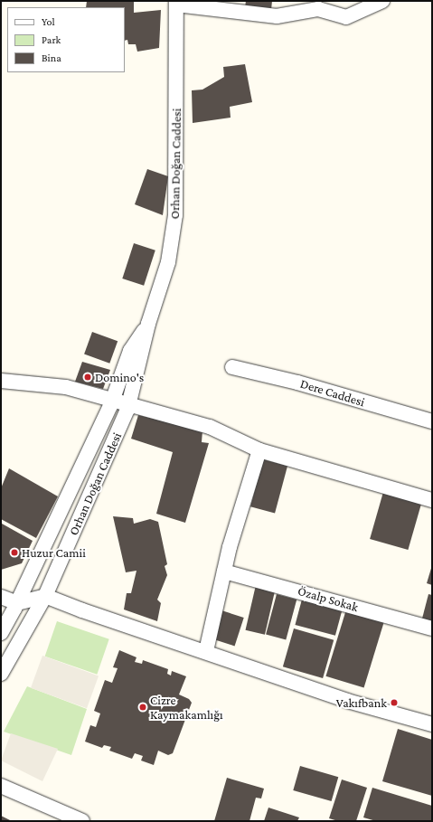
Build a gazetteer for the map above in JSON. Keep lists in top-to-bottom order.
{
  "streets": {
    "street": ["Orhan Doğan Caddesi", "Dere Caddesi", "Özalp Sokak"]
  },
  "places": [
    "Domino's",
    "Huzur Camii",
    "Vakıfbank",
    "Cizre Kaymakamlığı"
  ],
  "legend": ["Yol", "Park", "Bina"]
}
